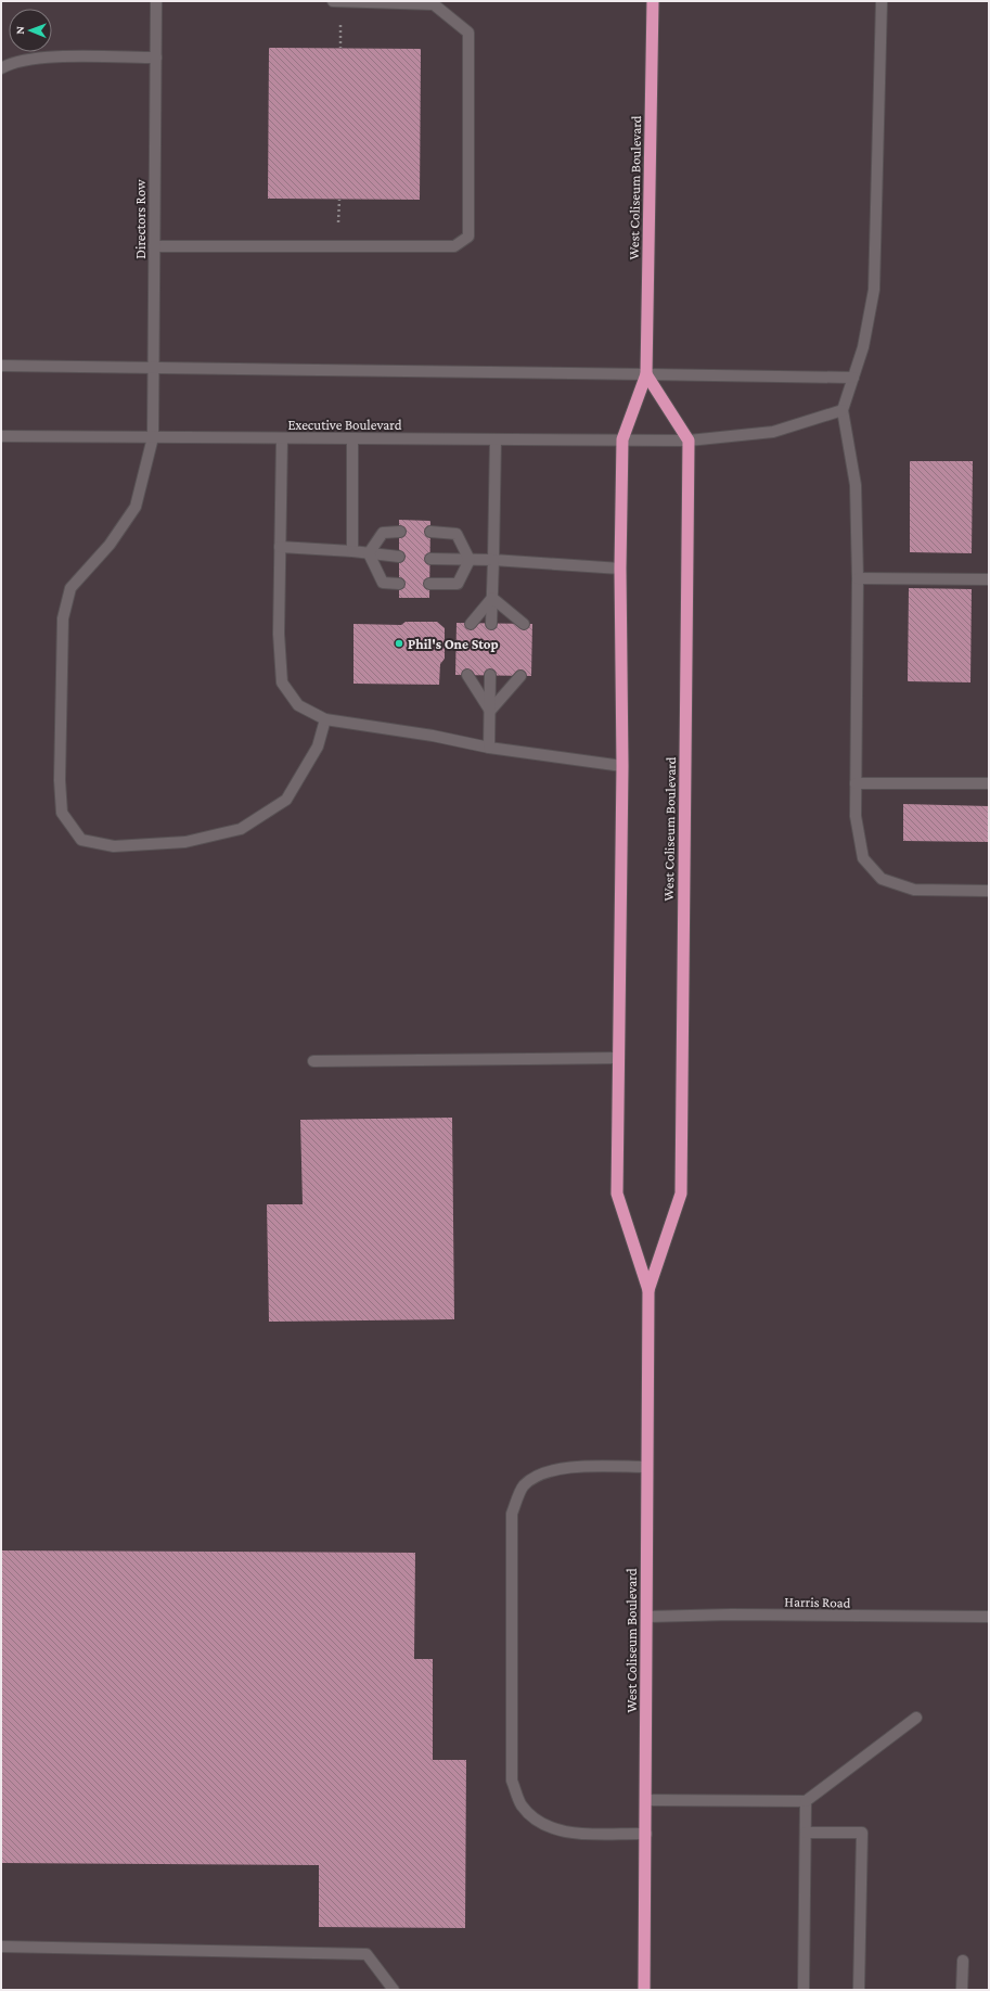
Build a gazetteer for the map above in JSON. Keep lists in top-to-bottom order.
{
  "streets": {
    "highway": ["West Coliseum Boulevard"],
    "main road": ["Directors Row", "Executive Boulevard", "Harris Road"]
  },
  "crossings": [
    ["West Coliseum Boulevard", "Executive Boulevard"],
    ["West Coliseum Boulevard", "Harris Road"],
    ["Directors Row", "Executive Boulevard"]
  ],
  "places": ["Phil's One Stop"],
  "north": "left"
}
